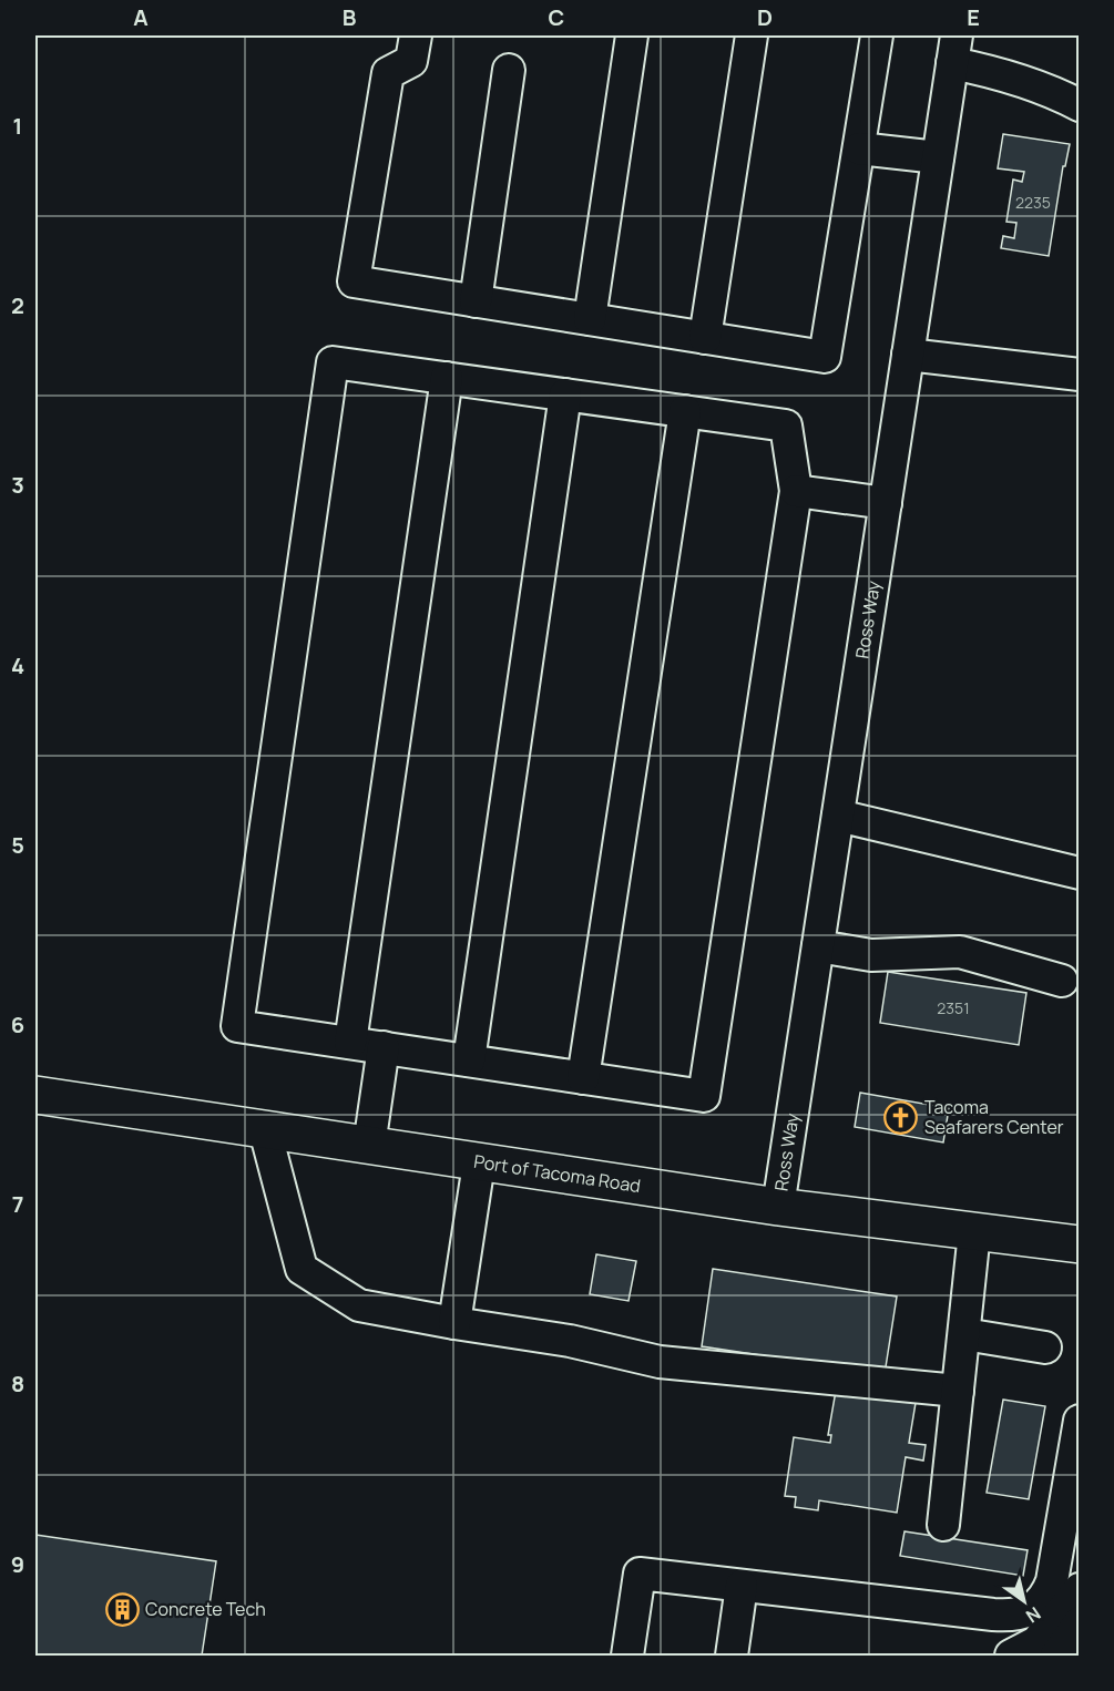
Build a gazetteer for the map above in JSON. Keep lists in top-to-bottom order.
{
  "streets": {
    "main road": ["Port of Tacoma Road"],
    "street": ["Ross Way"]
  },
  "crossings": [
    ["Ross Way", "Port of Tacoma Road"]
  ],
  "places": {
    "church": ["Tacoma Seafarers Center"],
    "building": ["Concrete Tech"]
  },
  "house_numbers": ["2235", "2351"],
  "north": "bottom right",
  "grid": {
    "columns": [
      "A",
      "B",
      "C",
      "D",
      "E"
    ],
    "rows": [
      "1",
      "2",
      "3",
      "4",
      "5",
      "6",
      "7",
      "8",
      "9"
    ]
  }
}
